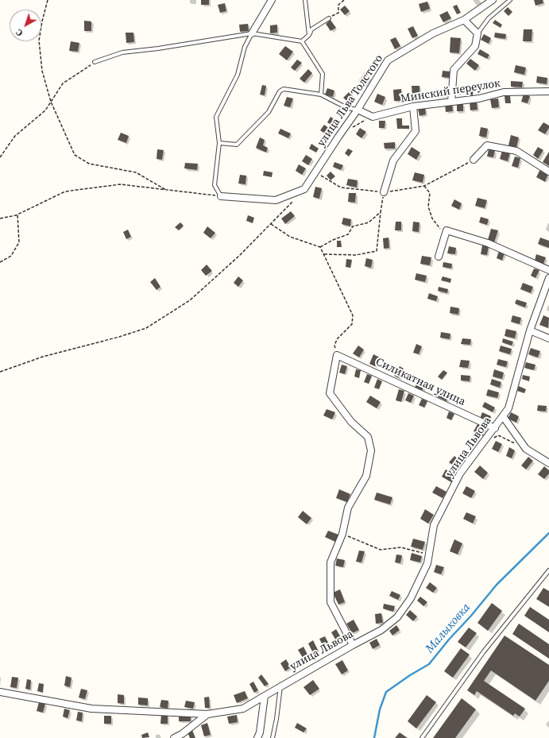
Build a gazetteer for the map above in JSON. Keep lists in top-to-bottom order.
{
  "streets": {
    "street": [
      "Минский переулок",
      "улица Льва Толстого",
      "Силикатная улица",
      "улица Львова"
    ]
  },
  "crossings": [
    ["Силикатная улица", "улица Львова"]
  ],
  "water": ["Малыковка"],
  "north": "bottom left"
}
